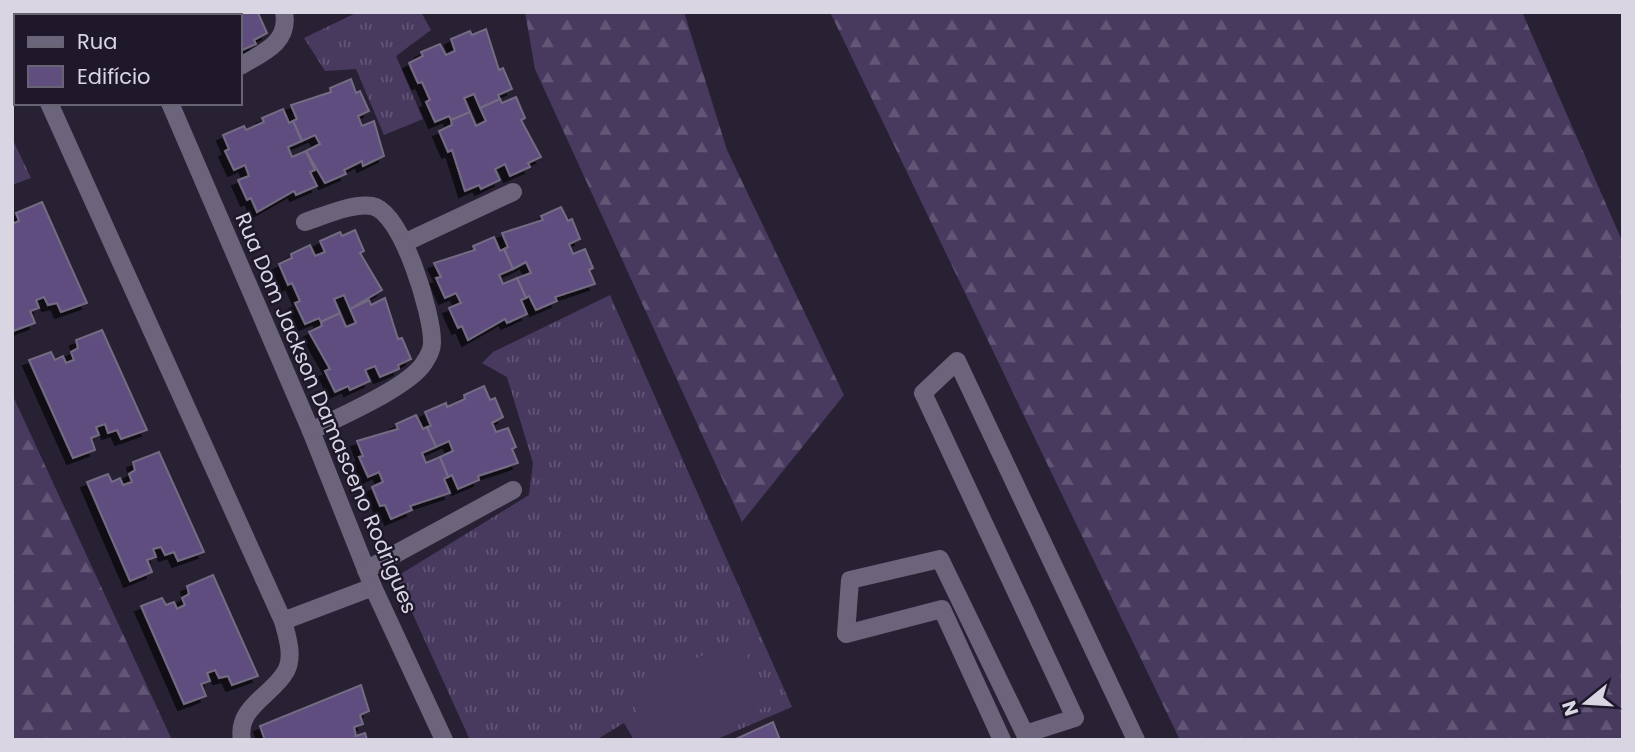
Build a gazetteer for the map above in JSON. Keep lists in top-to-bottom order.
{
  "streets": {
    "street": ["Rua Dom Jackson Damasceno Rodrigues"]
  },
  "legend": ["Rua", "Edifício"],
  "north": "left"
}
